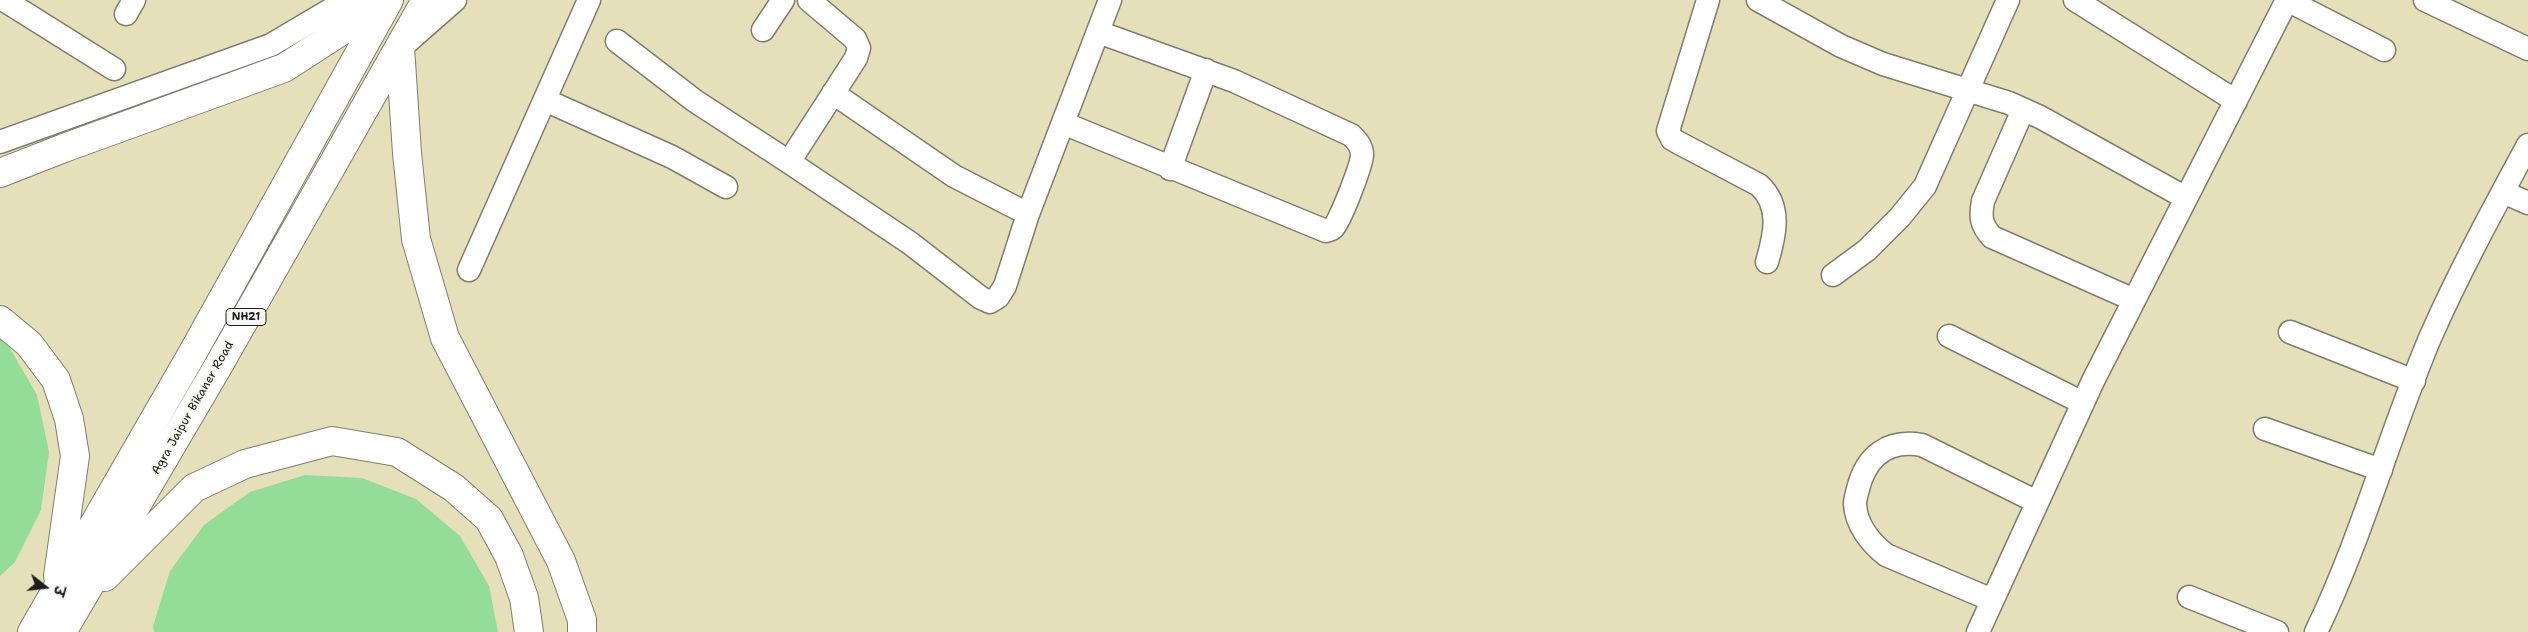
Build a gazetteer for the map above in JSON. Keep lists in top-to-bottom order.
{
  "streets": {
    "highway": ["NH21", "Agra Jaipur Bikaner Road"]
  },
  "north": "right"
}
